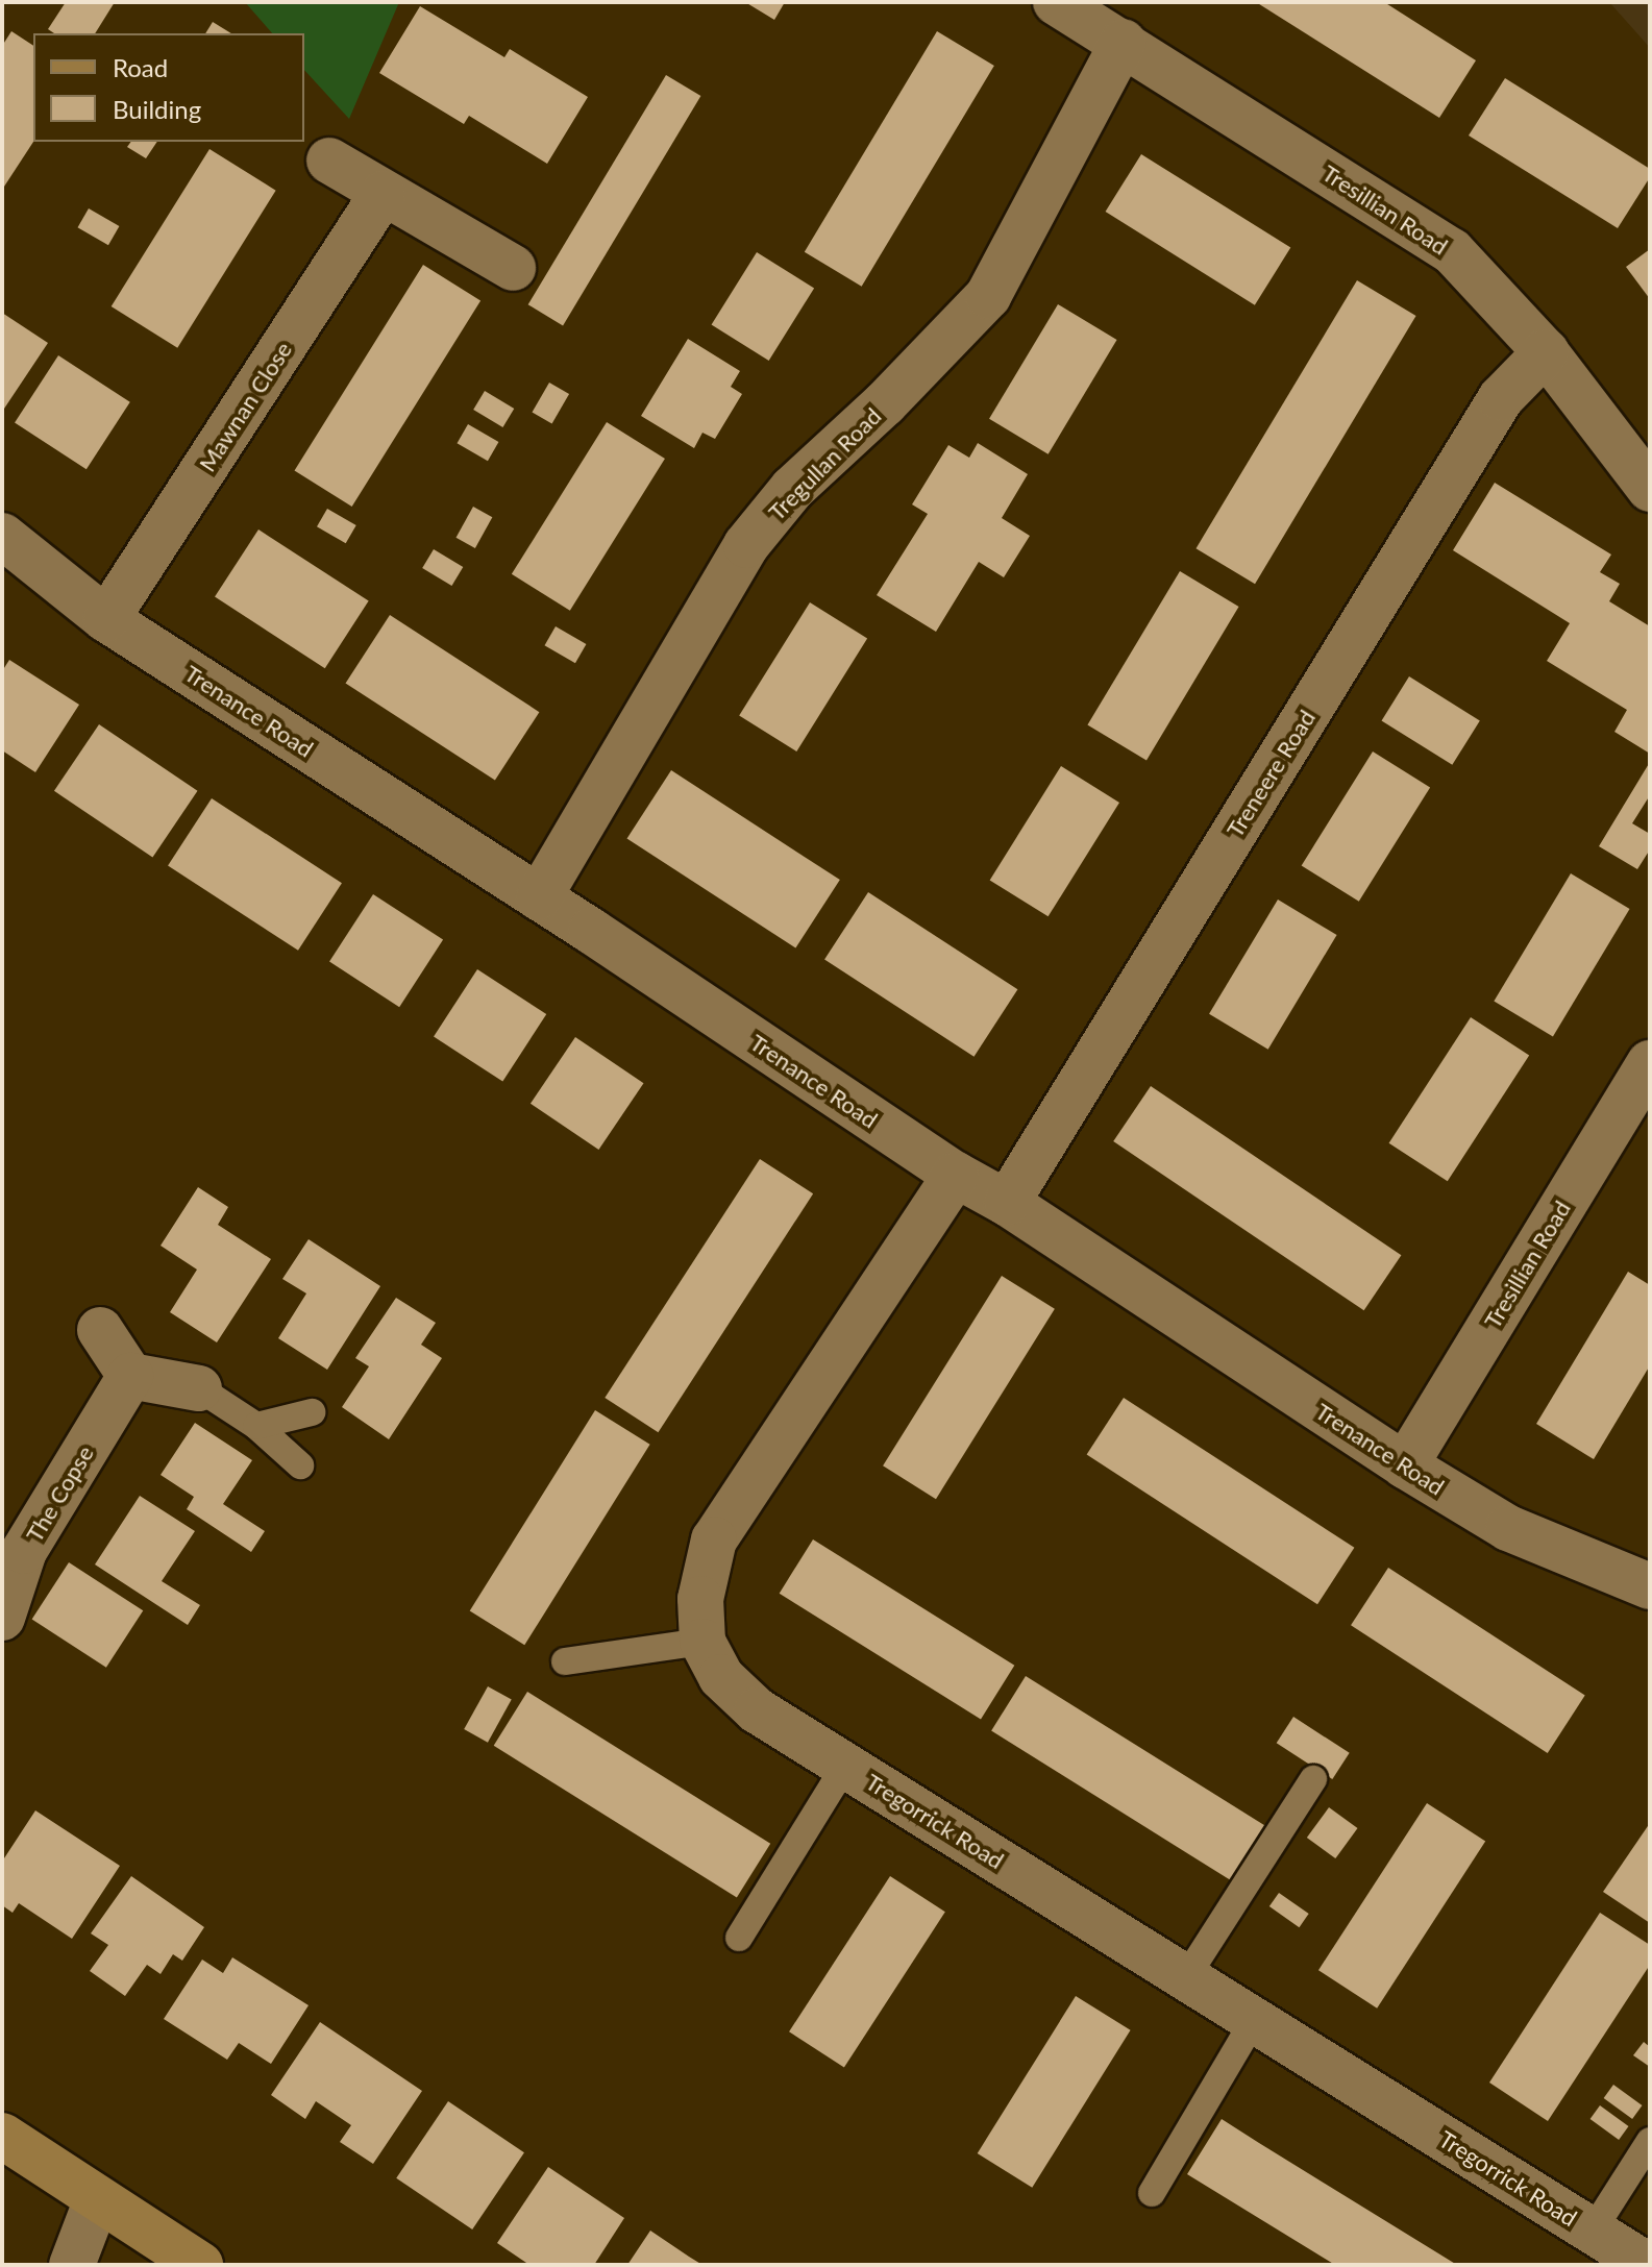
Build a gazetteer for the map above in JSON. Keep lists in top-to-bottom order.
{
  "streets": {
    "street": [
      "Tresillian Road",
      "Mawnan Close",
      "Tregullan Road",
      "Trenance Road",
      "Treneere Road",
      "The Copse",
      "Tregorrick Road"
    ]
  },
  "crossings": [
    ["Tresillian Road", "Tregullan Road"],
    ["Tresillian Road", "Trenance Road"],
    ["Tresillian Road", "Treneere Road"],
    ["Mawnan Close", "Trenance Road"],
    ["Tregullan Road", "Trenance Road"],
    ["Trenance Road", "Treneere Road"],
    ["Trenance Road", "Tregorrick Road"]
  ],
  "legend": ["Road", "Building"]
}
